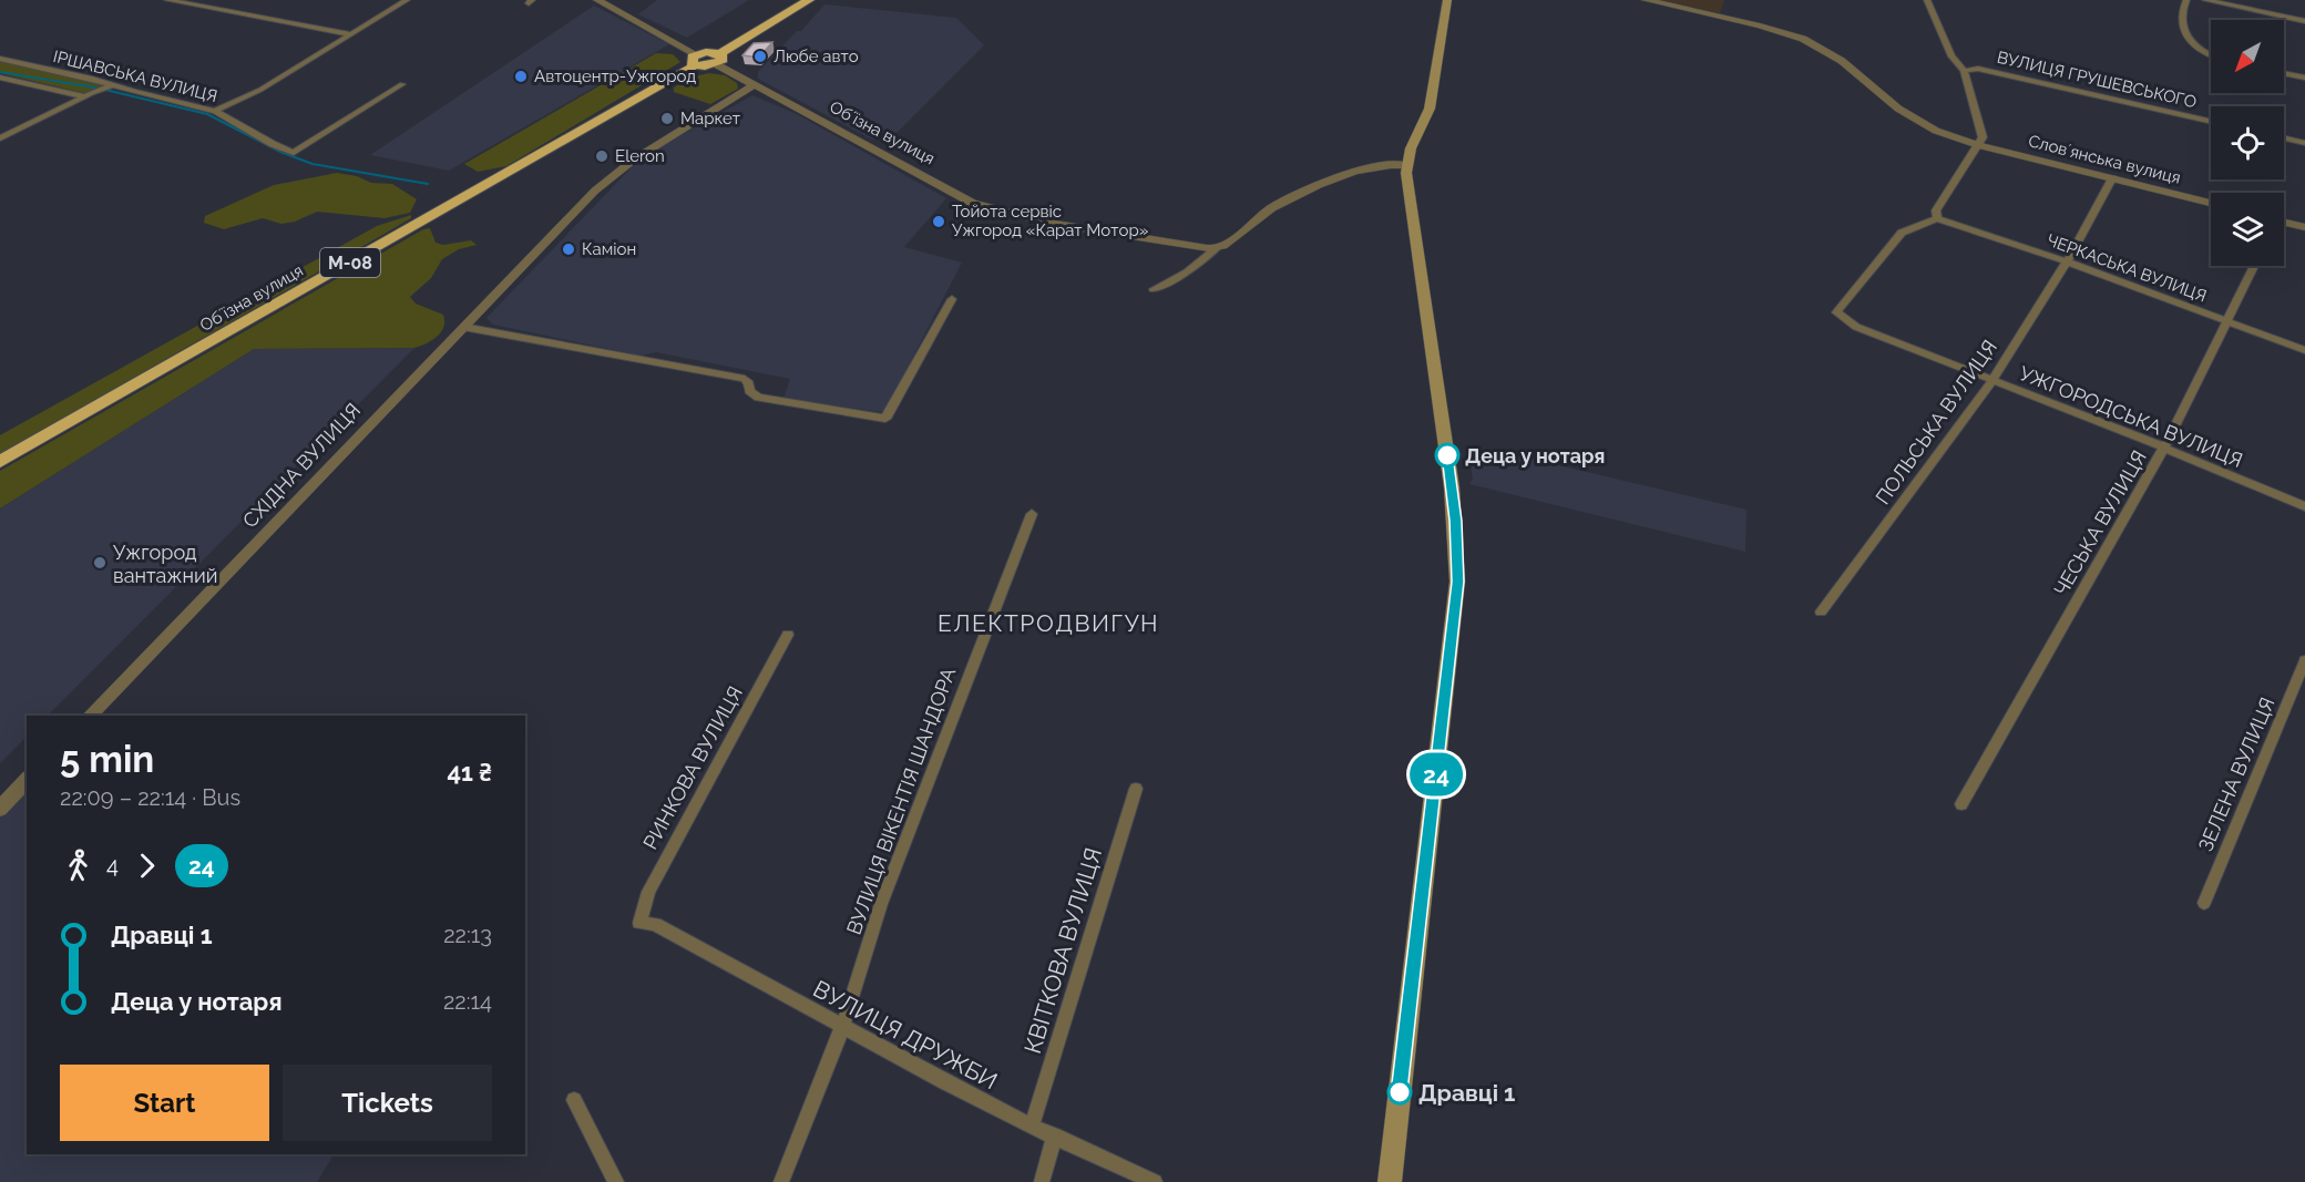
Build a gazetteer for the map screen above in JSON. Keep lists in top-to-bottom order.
{
  "streets": {
    "highway": ["Обʼїзна вулиця", "М-08"],
    "street": [
      "ІРШАВСЬКА ВУЛИЦЯ",
      "ВУЛИЦЯ ГРУШЕВСЬКОГО",
      "Словʼянська вулиця",
      "ЧЕРКАСЬКА ВУЛИЦЯ",
      "УЖГОРОДСЬКА ВУЛИЦЯ",
      "ПОЛЬСЬКА ВУЛИЦЯ",
      "СХІДНА ВУЛИЦЯ",
      "ЧЕСЬКА ВУЛИЦЯ",
      "РИНКОВА ВУЛИЦЯ",
      "ЗЕЛЕНА ВУЛИЦЯ",
      "ВУЛИЦЯ ВІКЕНТІЯ ШАНДОРА",
      "КВІТКОВА ВУЛИЦЯ",
      "ВУЛИЦЯ ДРУЖБИ"
    ]
  },
  "crossings": [
    ["Обʼїзна вулиця", "М-08"],
    ["Обʼїзна вулиця", "СХІДНА ВУЛИЦЯ"],
    ["Словʼянська вулиця", "ПОЛЬСЬКА ВУЛИЦЯ"],
    ["ЧЕРКАСЬКА ВУЛИЦЯ", "УЖГОРОДСЬКА ВУЛИЦЯ"],
    ["ЧЕРКАСЬКА ВУЛИЦЯ", "ПОЛЬСЬКА ВУЛИЦЯ"],
    ["ЧЕРКАСЬКА ВУЛИЦЯ", "ЧЕСЬКА ВУЛИЦЯ"],
    ["УЖГОРОДСЬКА ВУЛИЦЯ", "ПОЛЬСЬКА ВУЛИЦЯ"],
    ["УЖГОРОДСЬКА ВУЛИЦЯ", "ЧЕСЬКА ВУЛИЦЯ"],
    ["РИНКОВА ВУЛИЦЯ", "ВУЛИЦЯ ДРУЖБИ"],
    ["ВУЛИЦЯ ВІКЕНТІЯ ШАНДОРА", "ВУЛИЦЯ ДРУЖБИ"],
    ["КВІТКОВА ВУЛИЦЯ", "ВУЛИЦЯ ДРУЖБИ"]
  ],
  "districts": ["ЕЛЕКТРОДВИГУН"],
  "places": [
    "Любе авто",
    "Автоцентр-Ужгород",
    "Маркет",
    "Eleron",
    "Тойота сервіс Ужгород «Карат Мотор»",
    "Каміон",
    "Деца у нотаря",
    "Ужгород вантажний",
    "Дравці 1"
  ],
  "lines": ["bus line 24"],
  "north": "bottom left",
  "page": {
    "on_map": "24",
    "heading": ["5 min", "22:09 – 22:14 · Bus", "41 ₴"],
    "legs": ["4", "24"],
    "list": [
      {
        "name": "Дравці 1",
        "value": "22:13"
      },
      {
        "name": "Деца у нотаря",
        "value": "22:14"
      }
    ],
    "buttons": ["Start", "Tickets"]
  }
}
